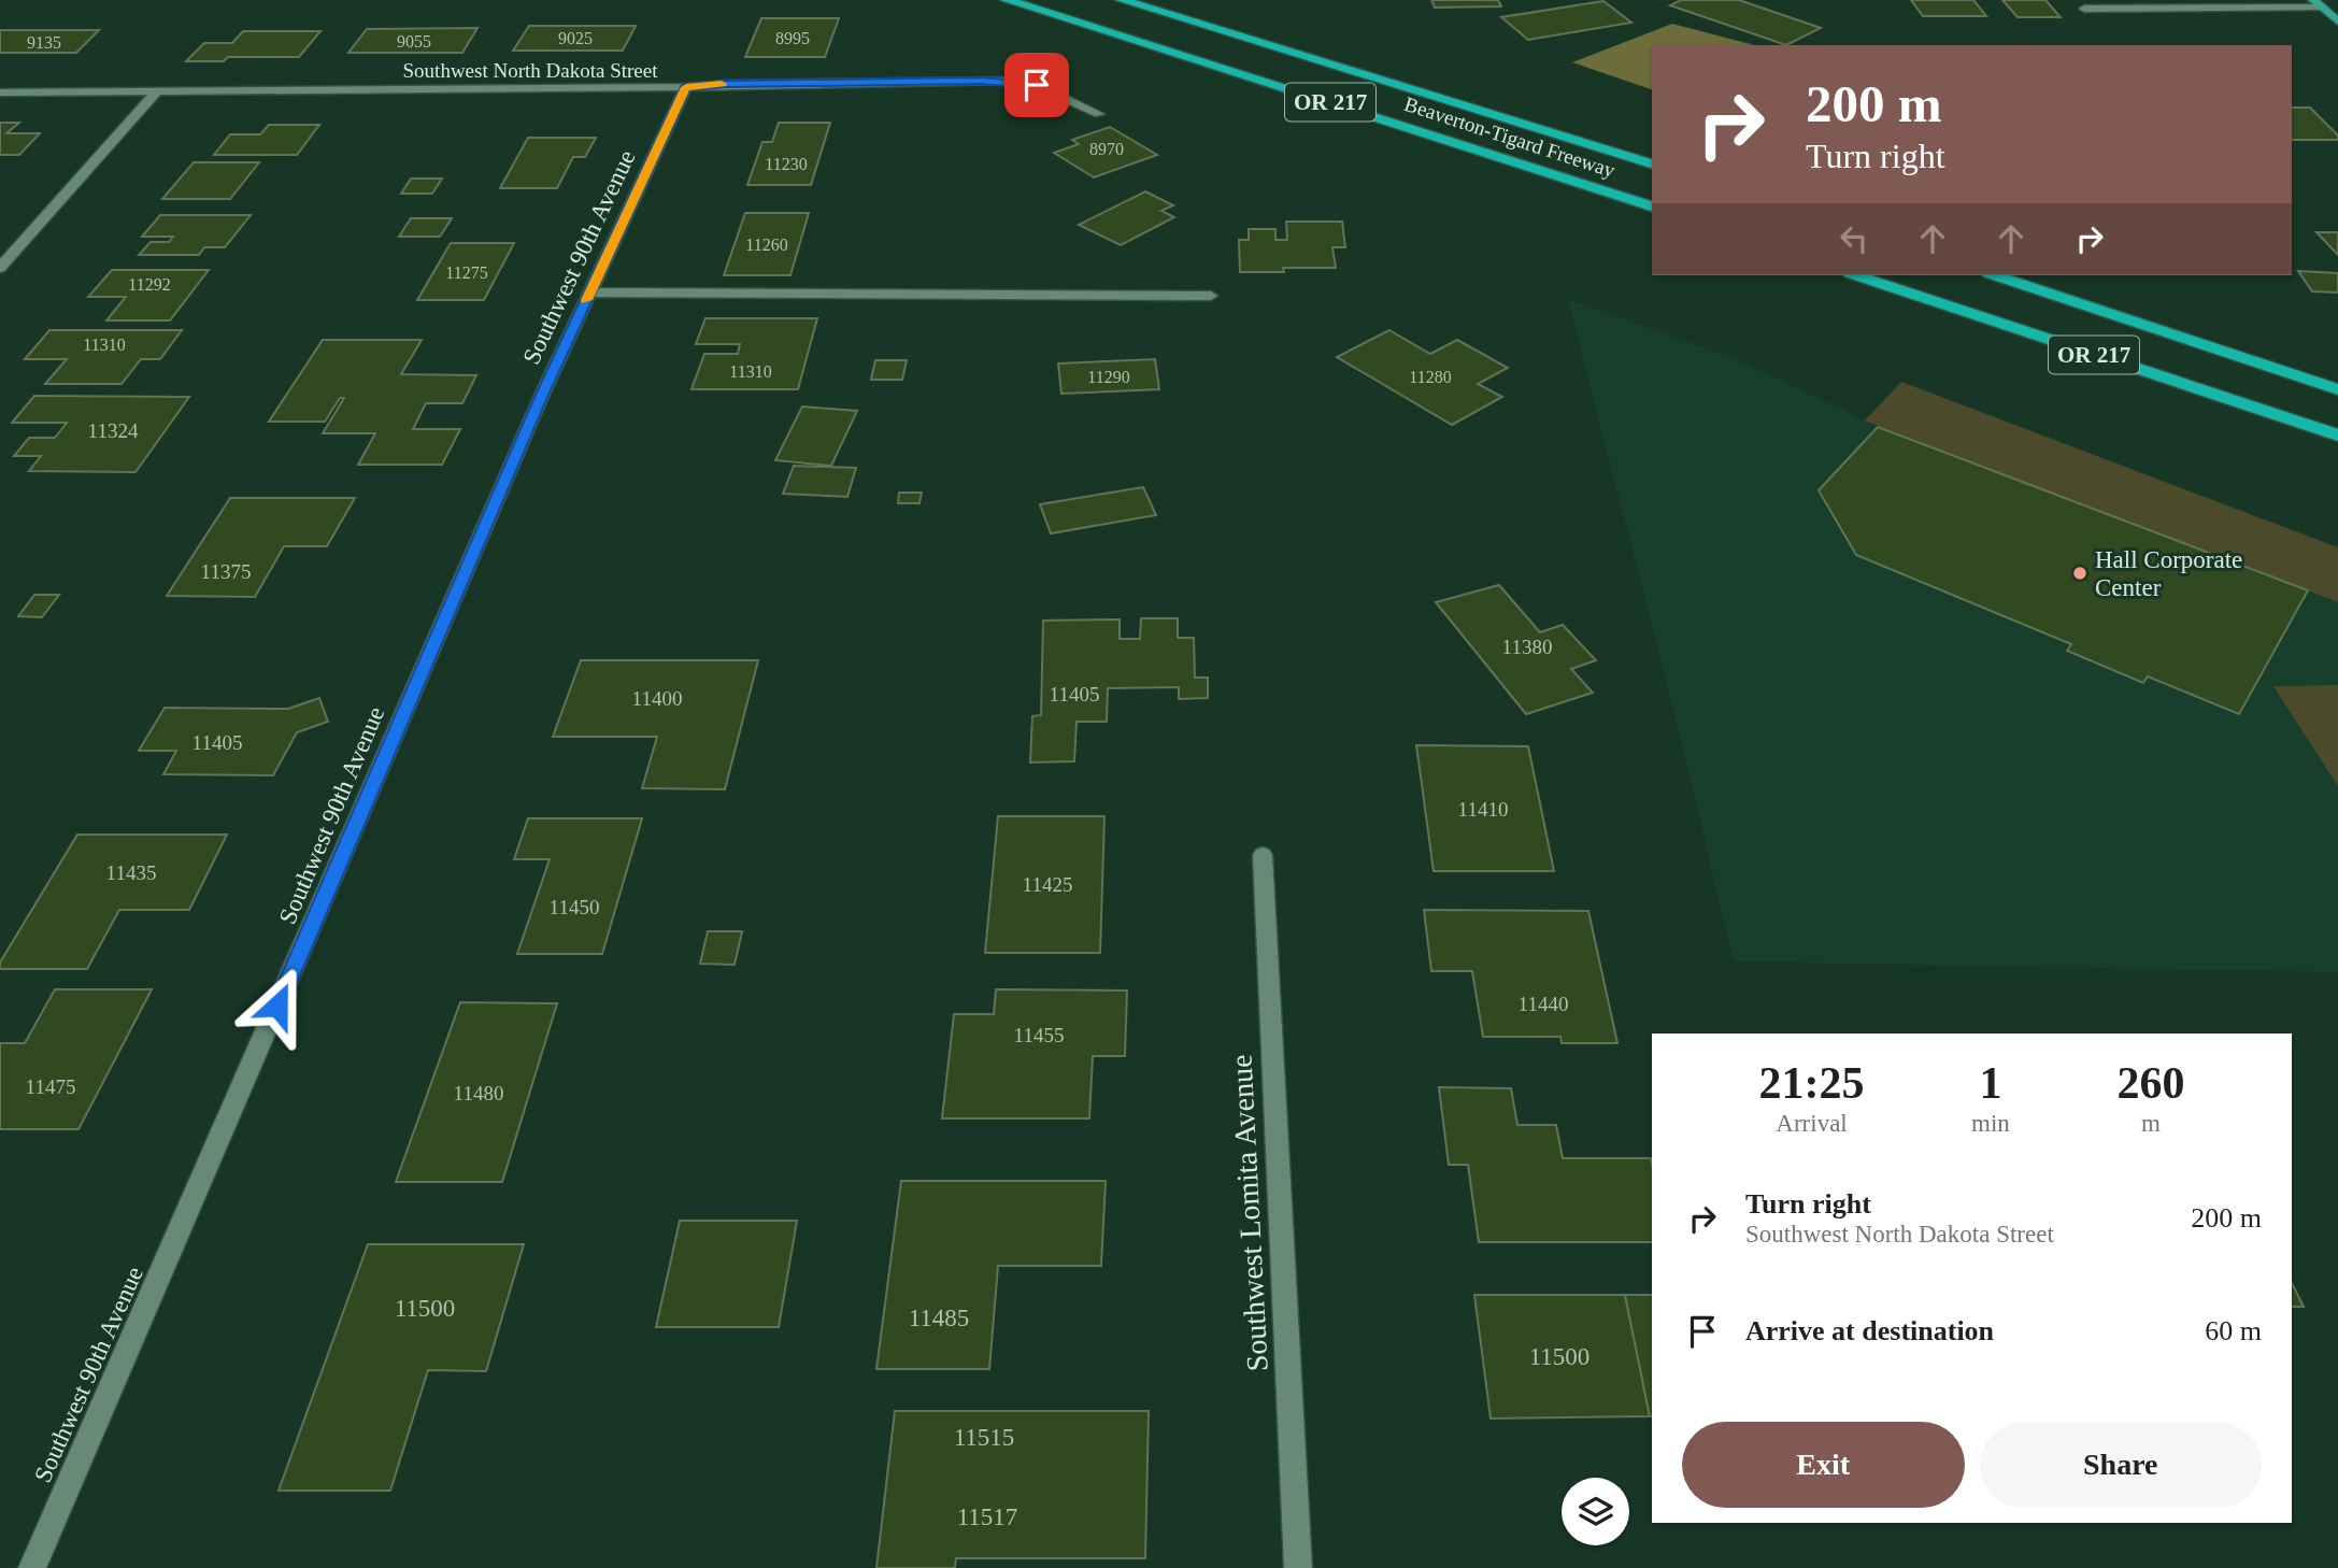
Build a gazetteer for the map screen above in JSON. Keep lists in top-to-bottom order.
{
  "streets": {
    "highway": ["OR 217", "Beaverton-Tigard Freeway"],
    "street": ["Southwest North Dakota Street", "Southwest 90th Avenue", "Southwest Lomita Avenue"]
  },
  "crossings": [
    ["Southwest North Dakota Street", "Southwest 90th Avenue"]
  ],
  "places": ["Hall Corporate Center"],
  "house_numbers": [
    "9025",
    "8995",
    "9055",
    "9135",
    "8970",
    "11230",
    "11260",
    "11275",
    "11292",
    "11310",
    "11310",
    "11290",
    "11280",
    "11324",
    "11375",
    "11380",
    "11405",
    "11400",
    "11405",
    "11410",
    "11435",
    "11425",
    "11450",
    "11440",
    "11455",
    "11475",
    "11480",
    "11500",
    "11485",
    "11500",
    "11515",
    "11517"
  ],
  "page": {
    "turn": ["200 m", "Turn right"],
    "eta": [
      "21:25",
      "Arrival",
      "1",
      "min",
      "260",
      "m"
    ],
    "list": [
      {
        "name": "Turn right",
        "note": "Southwest North Dakota Street",
        "value": "200 m"
      },
      {
        "name": "Arrive at destination",
        "value": "60 m"
      }
    ],
    "buttons": ["Exit", "Share"]
  }
}
